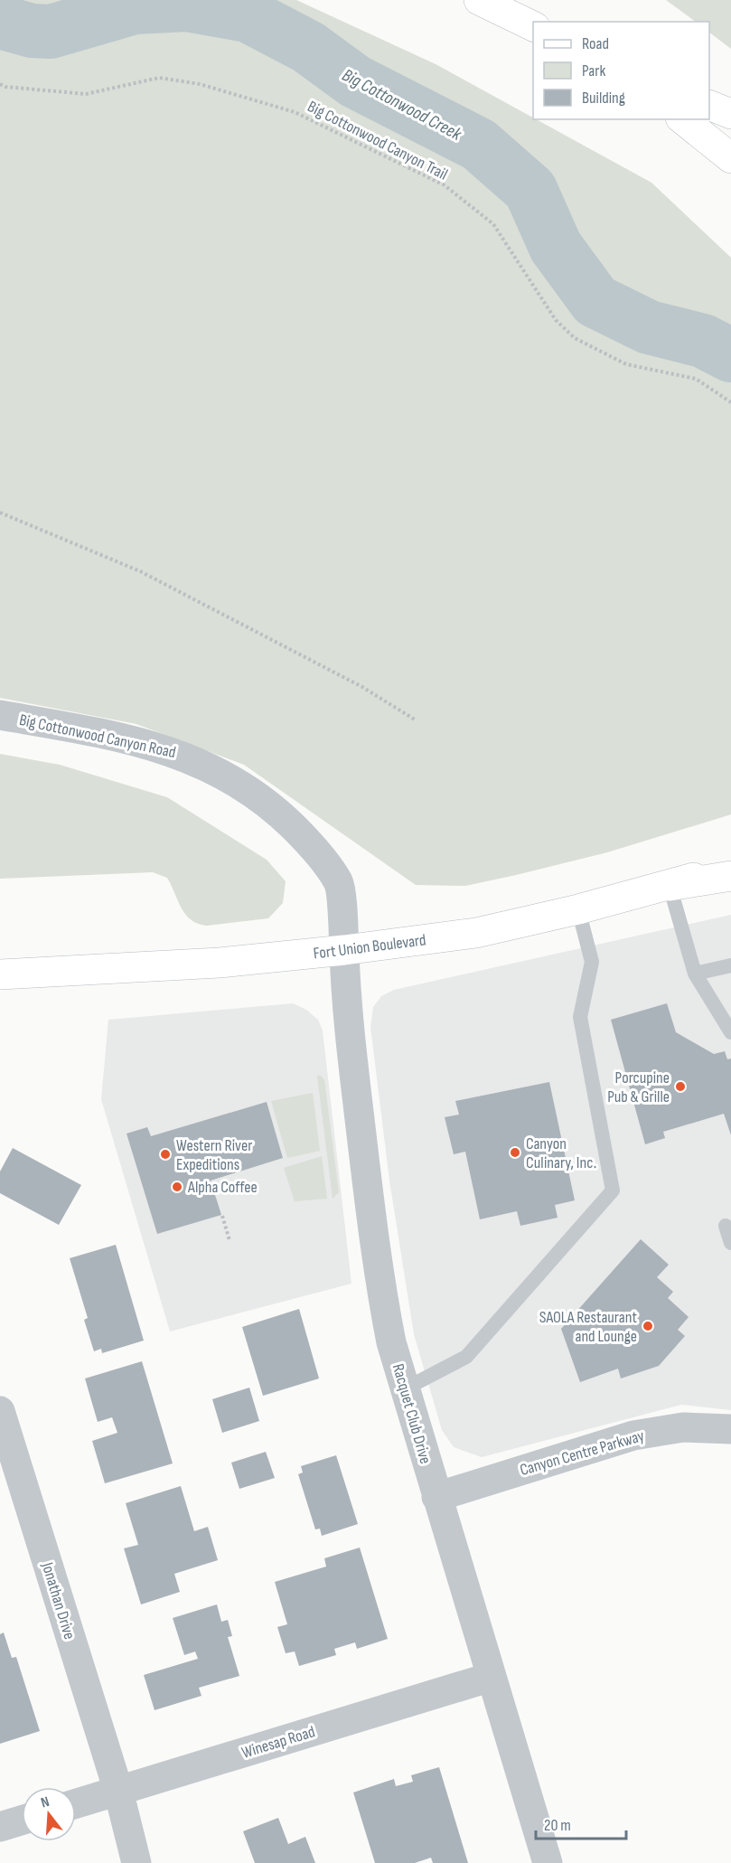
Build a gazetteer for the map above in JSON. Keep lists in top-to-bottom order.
{
  "streets": {
    "main road": ["Fort Union Boulevard"],
    "street": [
      "Big Cottonwood Canyon Road",
      "Racquet Club Drive",
      "Canyon Centre Parkway",
      "Jonathan Drive",
      "Winesap Road"
    ],
    "path": ["Big Cottonwood Canyon Trail"]
  },
  "crossings": [
    ["Big Cottonwood Canyon Road", "Fort Union Boulevard"],
    ["Big Cottonwood Canyon Road", "Racquet Club Drive"],
    ["Fort Union Boulevard", "Racquet Club Drive"],
    ["Racquet Club Drive", "Canyon Centre Parkway"],
    ["Racquet Club Drive", "Winesap Road"],
    ["Jonathan Drive", "Winesap Road"]
  ],
  "water": ["Big Cottonwood Creek"],
  "places": [
    "Porcupine Pub & Grille",
    "Canyon Culinary, Inc.",
    "Western River Expeditions",
    "Alpha Coffee",
    "SAOLA Restaurant and Lounge"
  ],
  "legend": ["Road", "Park", "Building"],
  "scale_bar": "20 m",
  "north": "top"
}
